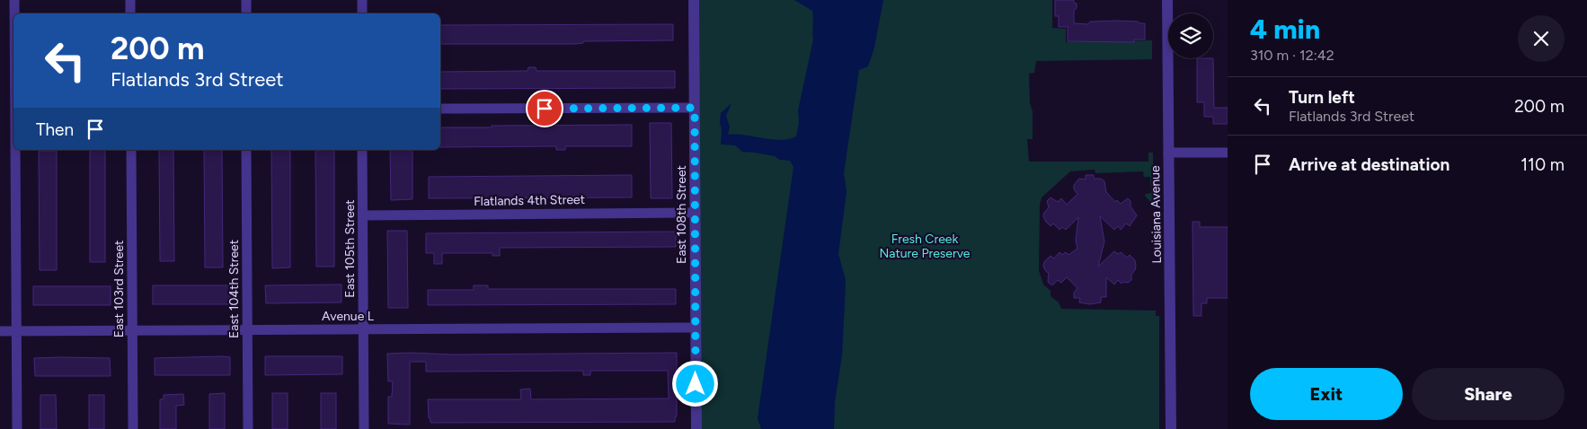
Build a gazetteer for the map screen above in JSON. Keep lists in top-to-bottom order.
{
  "streets": {
    "street": [
      "Flatlands 4th Street",
      "East 108th Street",
      "Louisiana Avenue",
      "East 105th Street",
      "East 103rd Street",
      "East 104th Street",
      "Avenue L"
    ]
  },
  "crossings": [
    ["Flatlands 4th Street", "East 108th Street"],
    ["Flatlands 4th Street", "East 105th Street"],
    ["East 108th Street", "Avenue L"],
    ["East 105th Street", "Avenue L"],
    ["East 103rd Street", "Avenue L"],
    ["East 104th Street", "Avenue L"]
  ],
  "parks": ["Fresh Creek Nature Preserve"],
  "page": {
    "heading": ["4 min", "310 m · 12:42"],
    "turn": ["200 m", "Flatlands 3rd Street"],
    "list": [
      {
        "name": "Turn left",
        "note": "Flatlands 3rd Street",
        "value": "200 m"
      },
      {
        "name": "Arrive at destination",
        "value": "110 m"
      }
    ],
    "then": "Then",
    "buttons": ["Exit", "Share"]
  }
}
